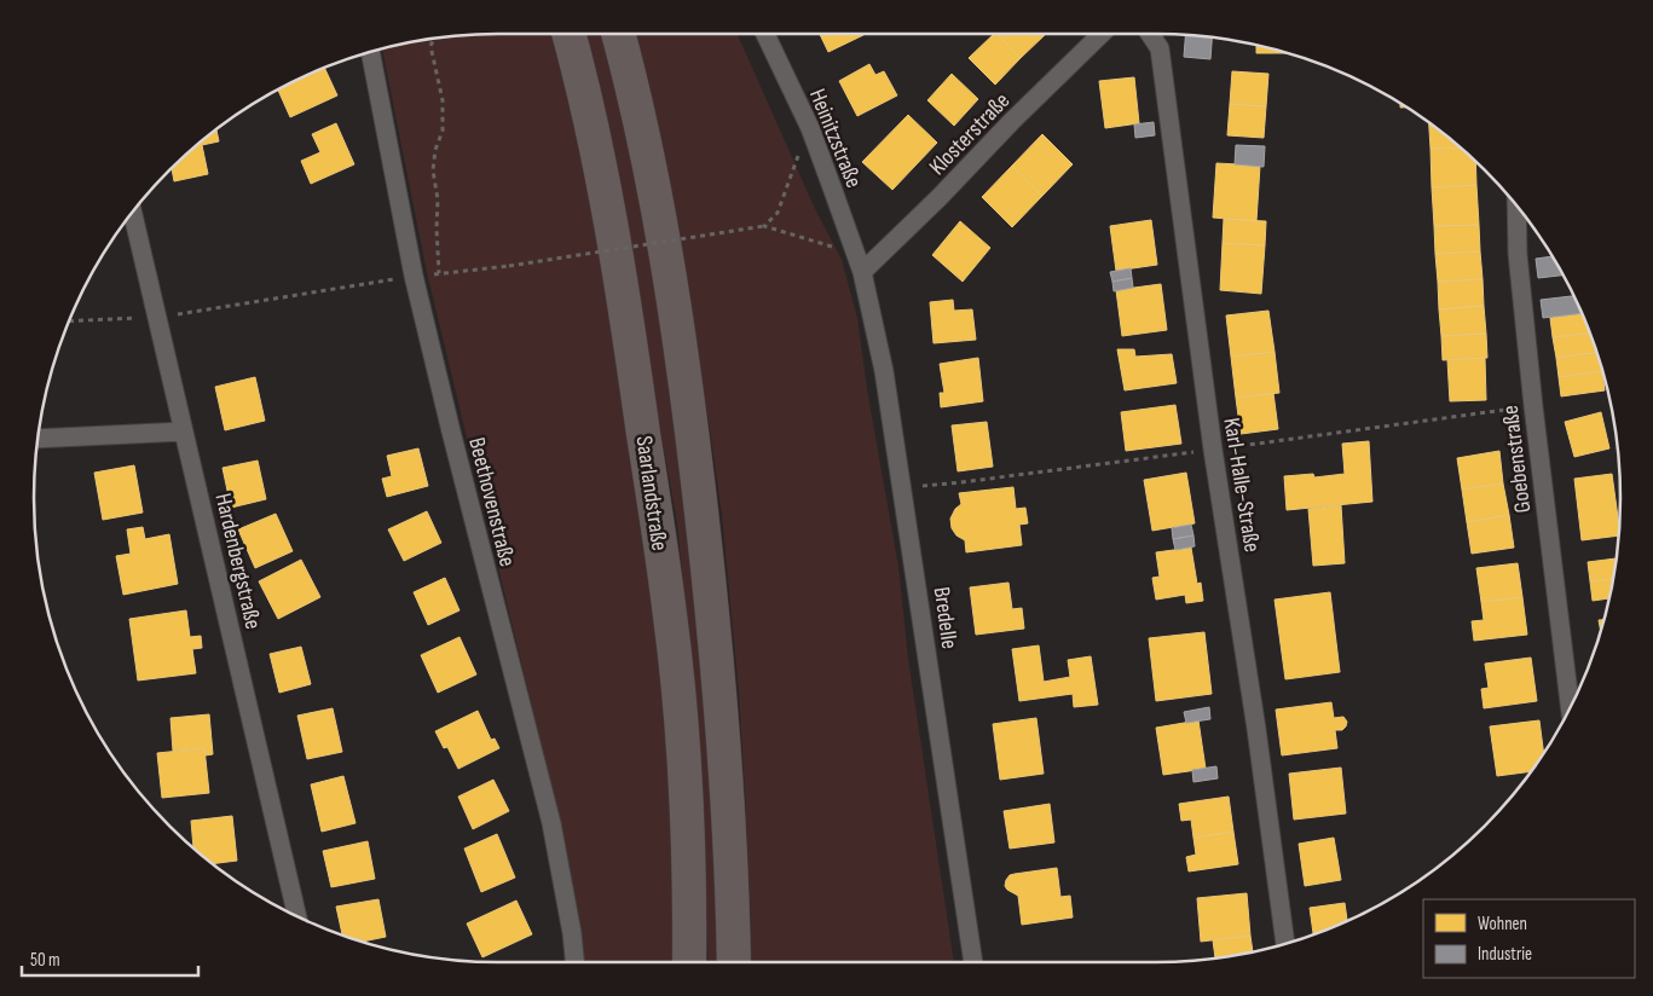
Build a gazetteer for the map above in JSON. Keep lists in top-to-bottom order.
{
  "streets": {
    "highway": ["Saarlandstraße"],
    "street": [
      "Klosterstraße",
      "Heinitzstraße",
      "Goebenstraße",
      "Karl-Halle-Straße",
      "Beethovenstraße",
      "Hardenbergstraße",
      "Bredelle"
    ]
  },
  "crossings": [
    ["Klosterstraße", "Heinitzstraße"],
    ["Klosterstraße", "Bredelle"],
    ["Heinitzstraße", "Bredelle"]
  ],
  "legend": ["Wohnen", "Industrie"],
  "scale_bar": "50 m"
}
